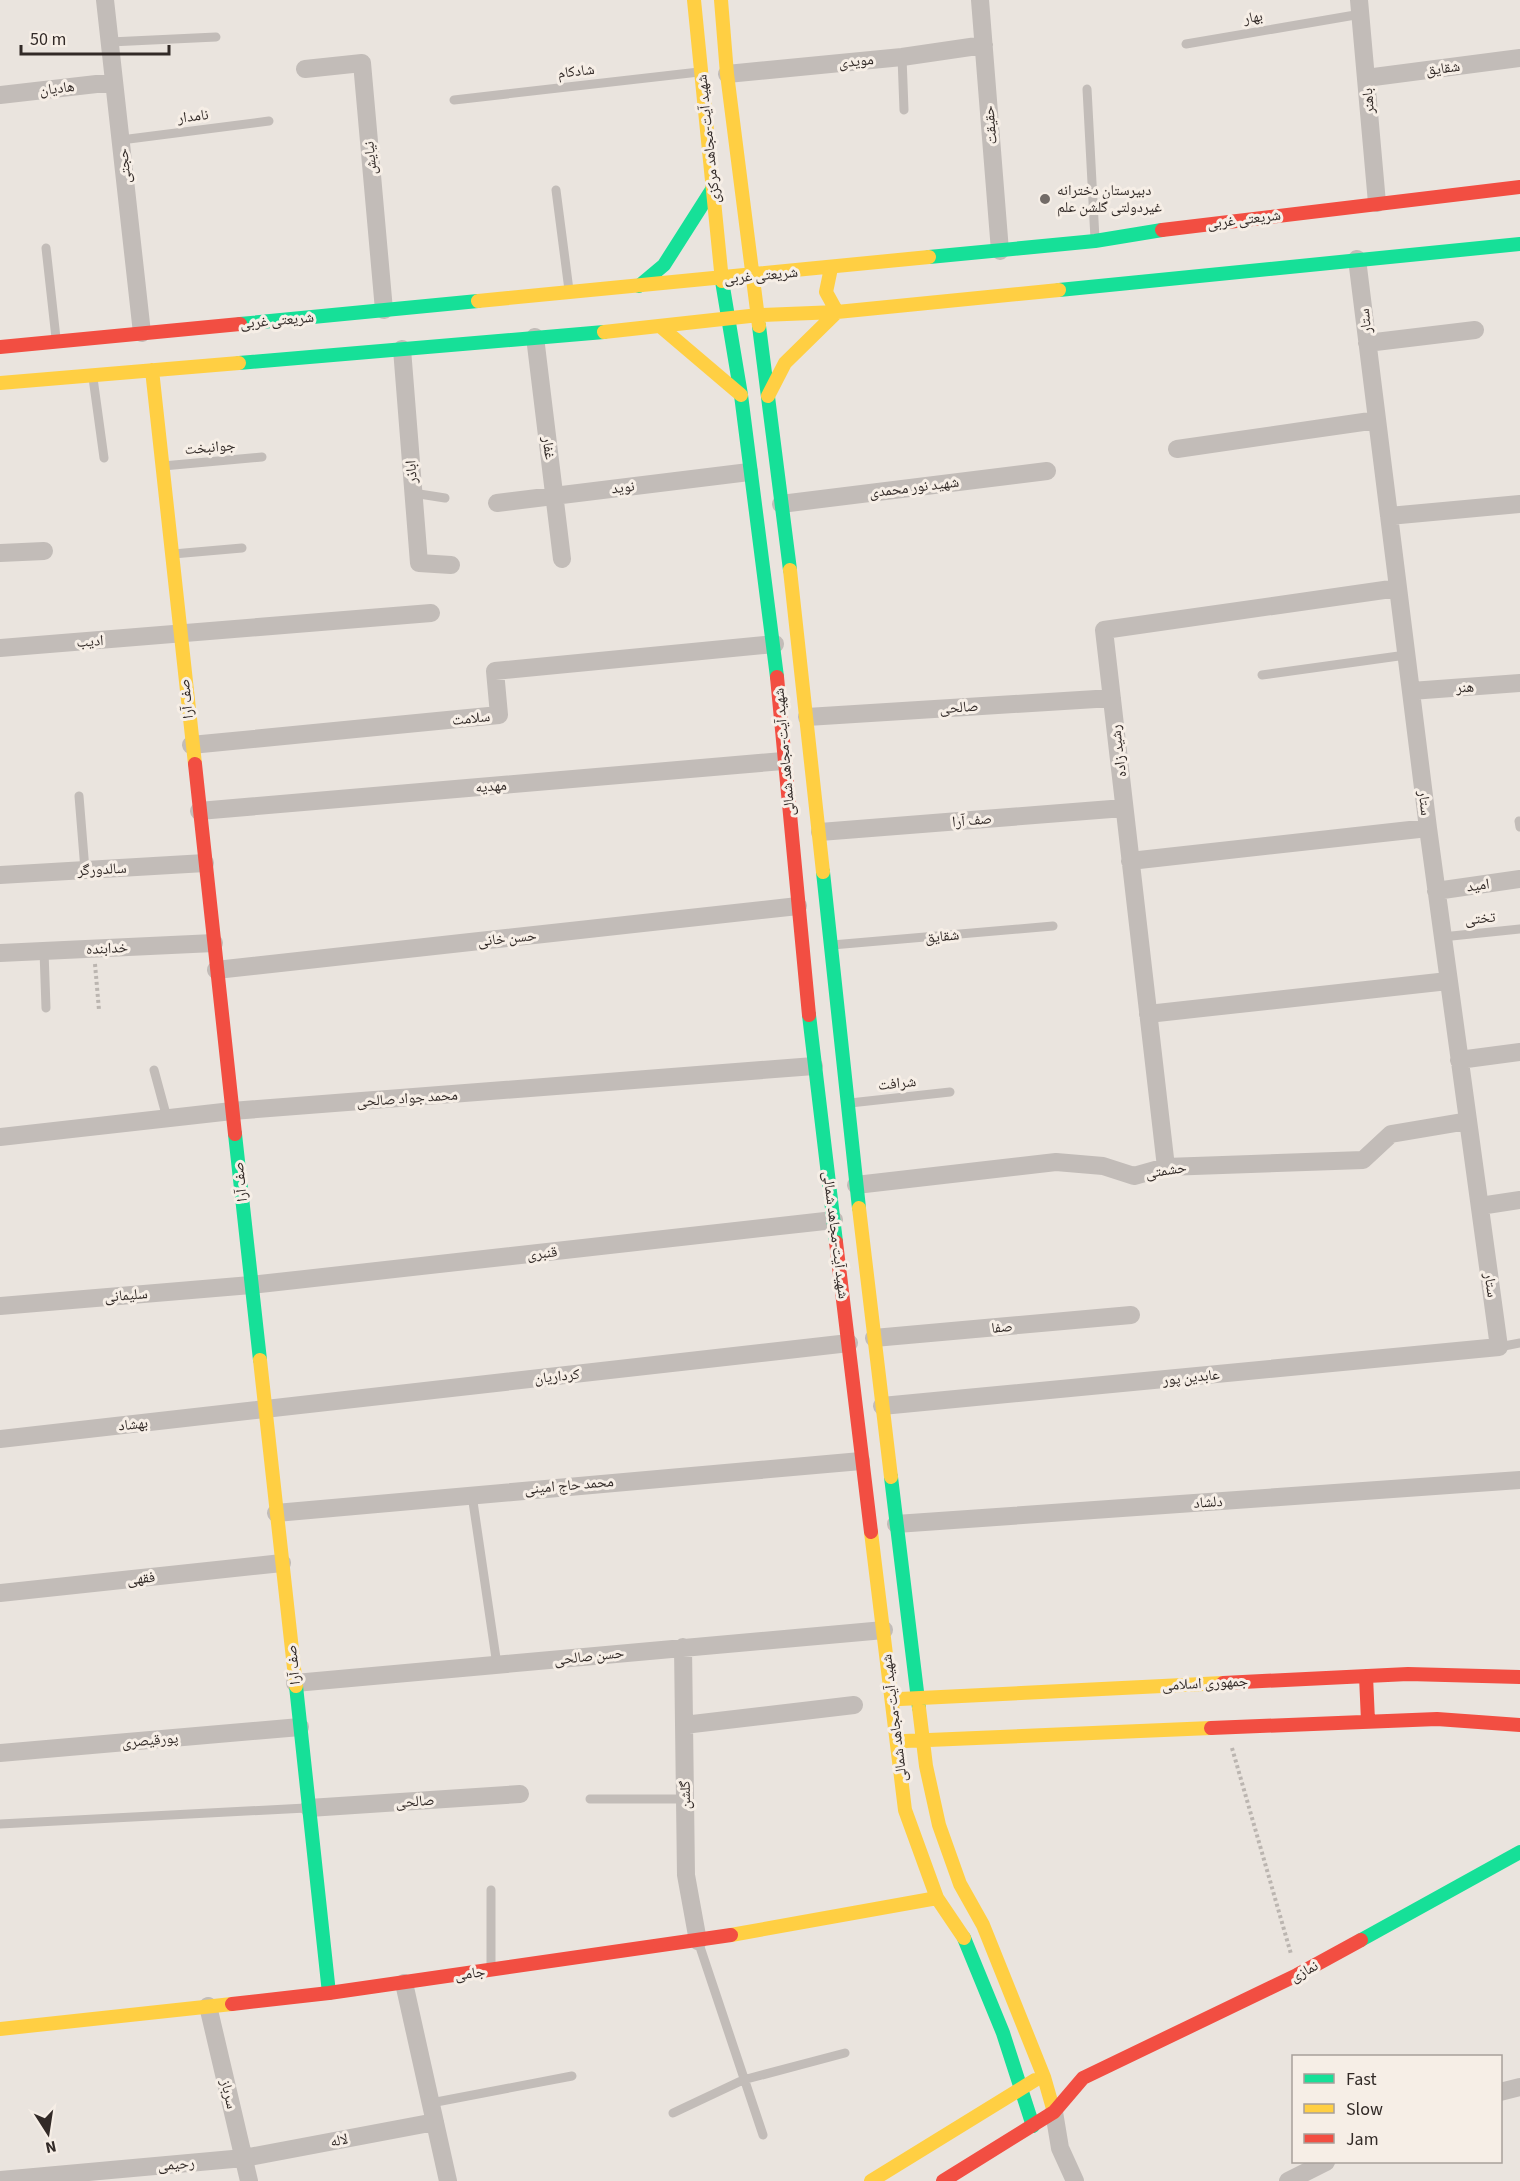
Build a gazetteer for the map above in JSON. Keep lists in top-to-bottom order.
{
  "streets": {
    "main road": [
      "شهید آیت-مجاهد مرکزی",
      "شریعتی غربی",
      "صف آرا",
      "شهید آیت-مجاهد شمالی",
      "جمهوری اسلامی",
      "نمازی",
      "جامی"
    ],
    "street": [
      "مویدی",
      "شقایق",
      "هادیان",
      "باهنر",
      "حقیقت",
      "نیایش",
      "حجتی",
      "ستار",
      "غفار",
      "اباذر",
      "نوید",
      "شهید نور محمدی",
      "ادیب",
      "هنر",
      "صالحی",
      "سلامت",
      "رشید زاده",
      "مهدیه",
      "سالدورگر",
      "امید",
      "حسن خانی",
      "خدابنده",
      "محمد جواد صالحی",
      "حشمتی",
      "قنبری",
      "سلیمانی",
      "صفا",
      "کرداریان",
      "عابدین پور",
      "بهشاد",
      "محمد حاج امینی",
      "دلشاد",
      "فقهی",
      "حسن صالحی",
      "پورقیصری",
      "گلشن",
      "سرباز",
      "لاله",
      "رحیمی"
    ],
    "lane": [
      "بهار",
      "شادکام",
      "نامدار",
      "جوانبخت",
      "تختی",
      "شرافت"
    ]
  },
  "crossings": [
    ["بهار", "باهنر"],
    ["مویدی", "حقیقت"],
    ["مویدی", "شهید آیت-مجاهد مرکزی"],
    ["شقایق", "باهنر"],
    ["شقایق", "شهید آیت-مجاهد شمالی"],
    ["شادکام", "شهید آیت-مجاهد مرکزی"],
    ["هادیان", "حجتی"],
    ["باهنر", "شریعتی غربی"],
    ["نامدار", "حجتی"],
    ["حقیقت", "شریعتی غربی"],
    ["شهید آیت-مجاهد مرکزی", "شریعتی غربی"],
    ["شهید آیت-مجاهد مرکزی", "شهید آیت-مجاهد شمالی"],
    ["نیایش", "شریعتی غربی"],
    ["حجتی", "شریعتی غربی"],
    ["ستار", "هنر"],
    ["ستار", "رشید زاده"],
    ["ستار", "امید"],
    ["ستار", "تختی"],
    ["ستار", "حشمتی"],
    ["ستار", "عابدین پور"],
    ["جوانبخت", "صف آرا"],
    ["غفار", "نوید"],
    ["نوید", "شهید آیت-مجاهد شمالی"],
    ["شهید نور محمدی", "شهید آیت-مجاهد شمالی"],
    ["ادیب", "صف آرا"],
    ["صف آرا", "صالحی"],
    ["صف آرا", "سلامت"],
    ["صف آرا", "رشید زاده"],
    ["صف آرا", "شهید آیت-مجاهد شمالی"],
    ["صف آرا", "مهدیه"],
    ["صف آرا", "سالدورگر"],
    ["صف آرا", "حسن خانی"],
    ["صف آرا", "خدابنده"],
    ["صف آرا", "محمد جواد صالحی"],
    ["صف آرا", "قنبری"],
    ["صف آرا", "سلیمانی"],
    ["صف آرا", "کرداریان"],
    ["صف آرا", "بهشاد"],
    ["صف آرا", "محمد حاج امینی"],
    ["صف آرا", "فقهی"],
    ["صف آرا", "حسن صالحی"],
    ["صف آرا", "پورقیصری"],
    ["صف آرا", "جامی"],
    ["صالحی", "رشید زاده"],
    ["صالحی", "شهید آیت-مجاهد شمالی"],
    ["سلامت", "شهید آیت-مجاهد شمالی"],
    ["رشید زاده", "حشمتی"],
    ["شهید آیت-مجاهد شمالی", "مهدیه"],
    ["شهید آیت-مجاهد شمالی", "حسن خانی"],
    ["شهید آیت-مجاهد شمالی", "شرافت"],
    ["شهید آیت-مجاهد شمالی", "محمد جواد صالحی"],
    ["شهید آیت-مجاهد شمالی", "حشمتی"],
    ["شهید آیت-مجاهد شمالی", "قنبری"],
    ["شهید آیت-مجاهد شمالی", "صفا"],
    ["شهید آیت-مجاهد شمالی", "کرداریان"],
    ["شهید آیت-مجاهد شمالی", "عابدین پور"],
    ["شهید آیت-مجاهد شمالی", "محمد حاج امینی"],
    ["شهید آیت-مجاهد شمالی", "دلشاد"],
    ["شهید آیت-مجاهد شمالی", "حسن صالحی"],
    ["شهید آیت-مجاهد شمالی", "جمهوری اسلامی"],
    ["شهید آیت-مجاهد شمالی", "نمازی"],
    ["شهید آیت-مجاهد شمالی", "جامی"],
    ["قنبری", "سلیمانی"],
    ["کرداریان", "بهشاد"],
    ["حسن صالحی", "گلشن"],
    ["گلشن", "جامی"],
    ["جامی", "سرباز"],
    ["سرباز", "لاله"],
    ["سرباز", "رحیمی"],
    ["لاله", "رحیمی"]
  ],
  "places": ["دبیرستان دخترانه غیردولتی گلشن علم"],
  "legend": ["Fast", "Slow", "Jam"],
  "scale_bar": "50 m",
  "north": "bottom"
}
